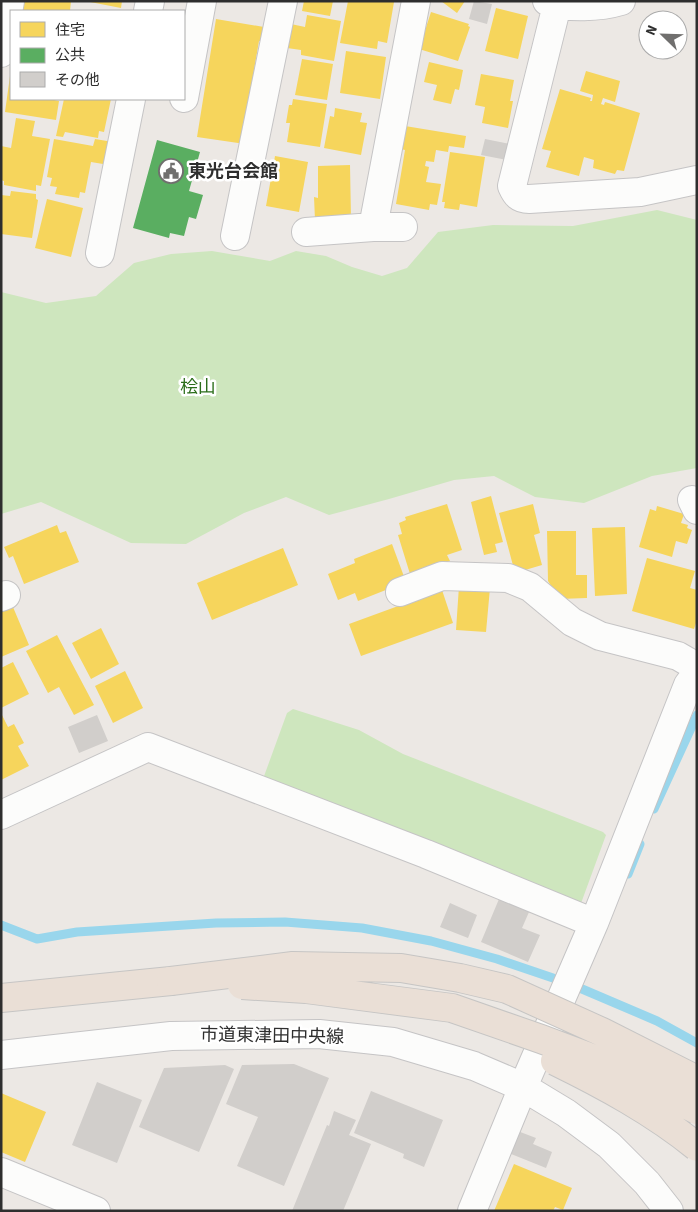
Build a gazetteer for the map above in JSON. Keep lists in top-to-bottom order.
{
  "streets": {
    "street": ["市道東津田中央線"]
  },
  "parks": ["桧山"],
  "places": {
    "public building": ["東光台会館"]
  },
  "legend": ["住宅", "公共", "その他"],
  "north": "top left"
}
